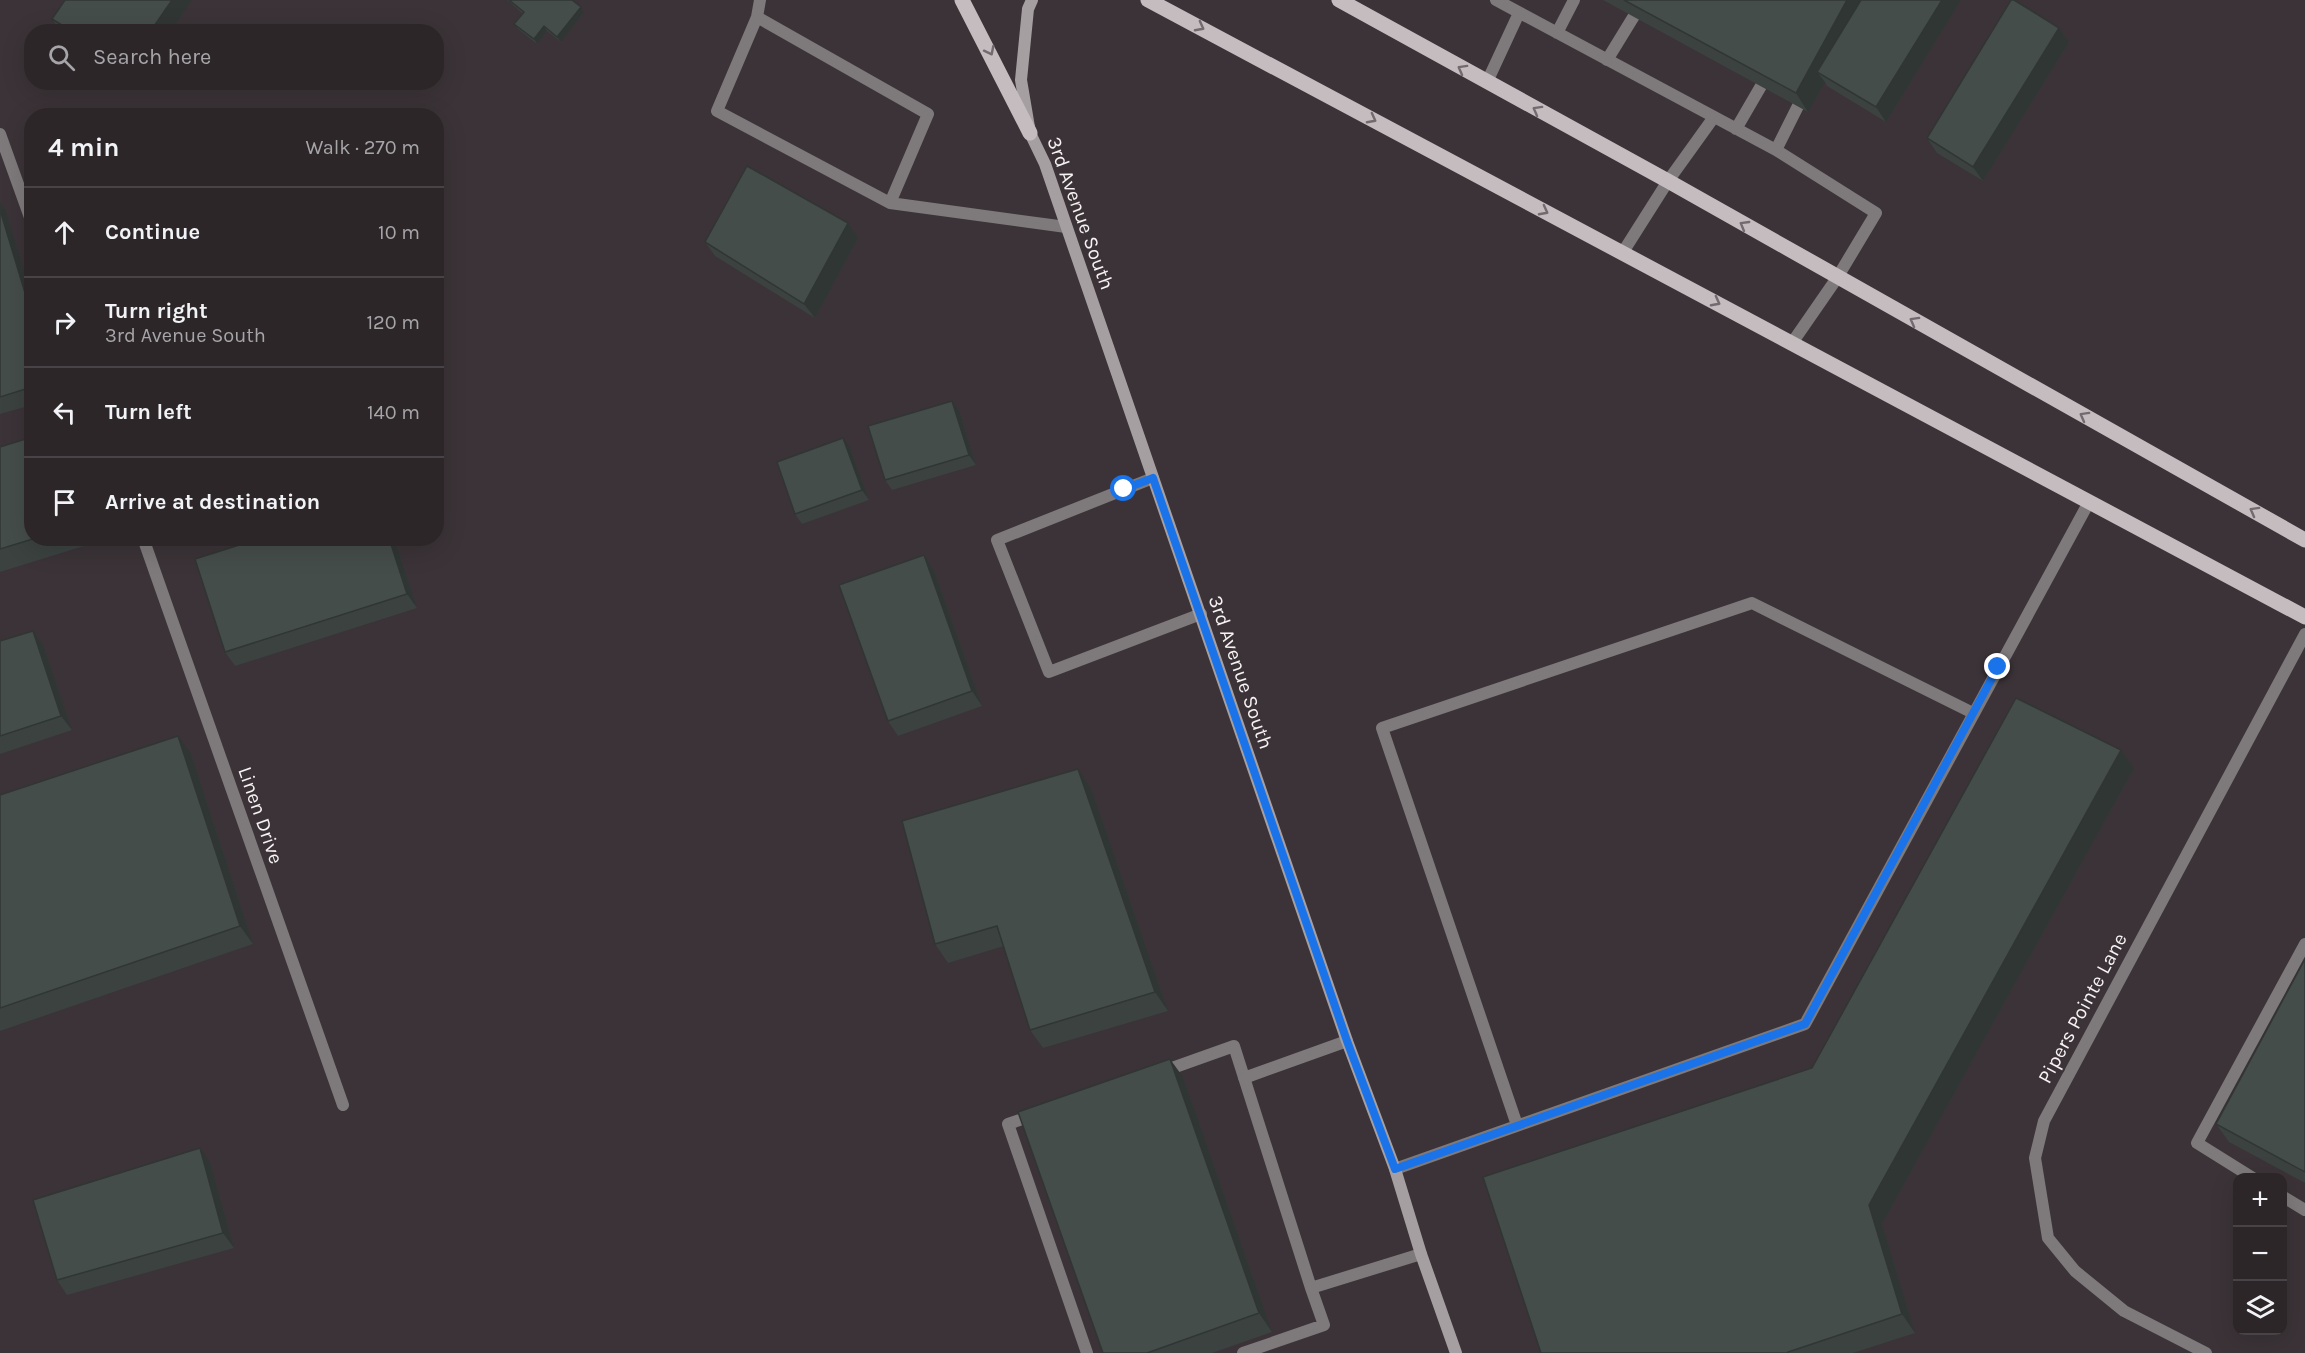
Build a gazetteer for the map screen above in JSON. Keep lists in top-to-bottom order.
{
  "streets": {
    "main road": ["3rd Avenue South"],
    "street": ["Linen Drive", "Pipers Pointe Lane"]
  },
  "page": {
    "search": "Search here",
    "heading": ["4 min", "Walk · 270 m"],
    "list": [
      ["Continue", "10 m"],
      ["Turn right", "3rd Avenue South", "120 m"],
      ["Turn left", "140 m"],
      "Arrive at destination"
    ],
    "map_buttons": ["+", "−"]
  }
}
